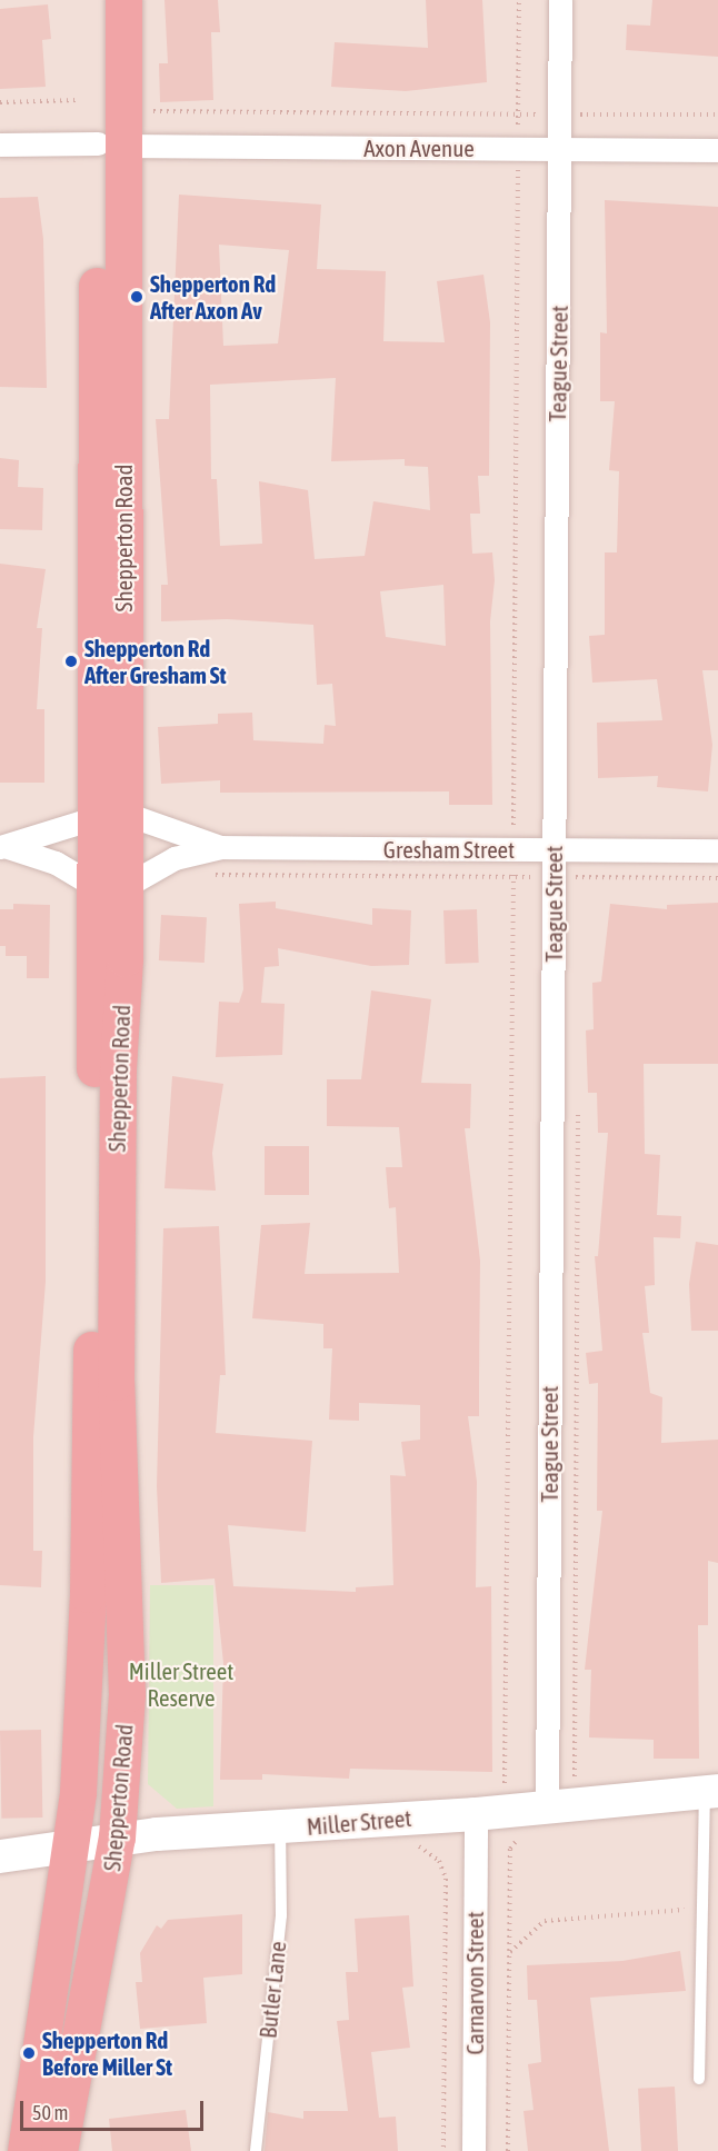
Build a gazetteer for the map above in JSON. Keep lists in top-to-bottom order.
{
  "streets": {
    "highway": ["Shepperton Road"],
    "main road": ["Miller Street"],
    "street": [
      "Axon Avenue",
      "Teague Street",
      "Gresham Street",
      "Carnarvon Street"
    ],
    "lane": ["Butler Lane"]
  },
  "crossings": [
    ["Axon Avenue", "Teague Street"],
    ["Axon Avenue", "Shepperton Road"],
    ["Teague Street", "Gresham Street"],
    ["Teague Street", "Miller Street"],
    ["Shepperton Road", "Gresham Street"],
    ["Shepperton Road", "Miller Street"],
    ["Miller Street", "Carnarvon Street"],
    ["Miller Street", "Butler Lane"]
  ],
  "parks": ["Miller Street Reserve"],
  "places": ["Shepperton Rd After Axon Av", "Shepperton Rd After Gresham St", "Shepperton Rd Before Miller St"],
  "scale_bar": "50 m"
}
